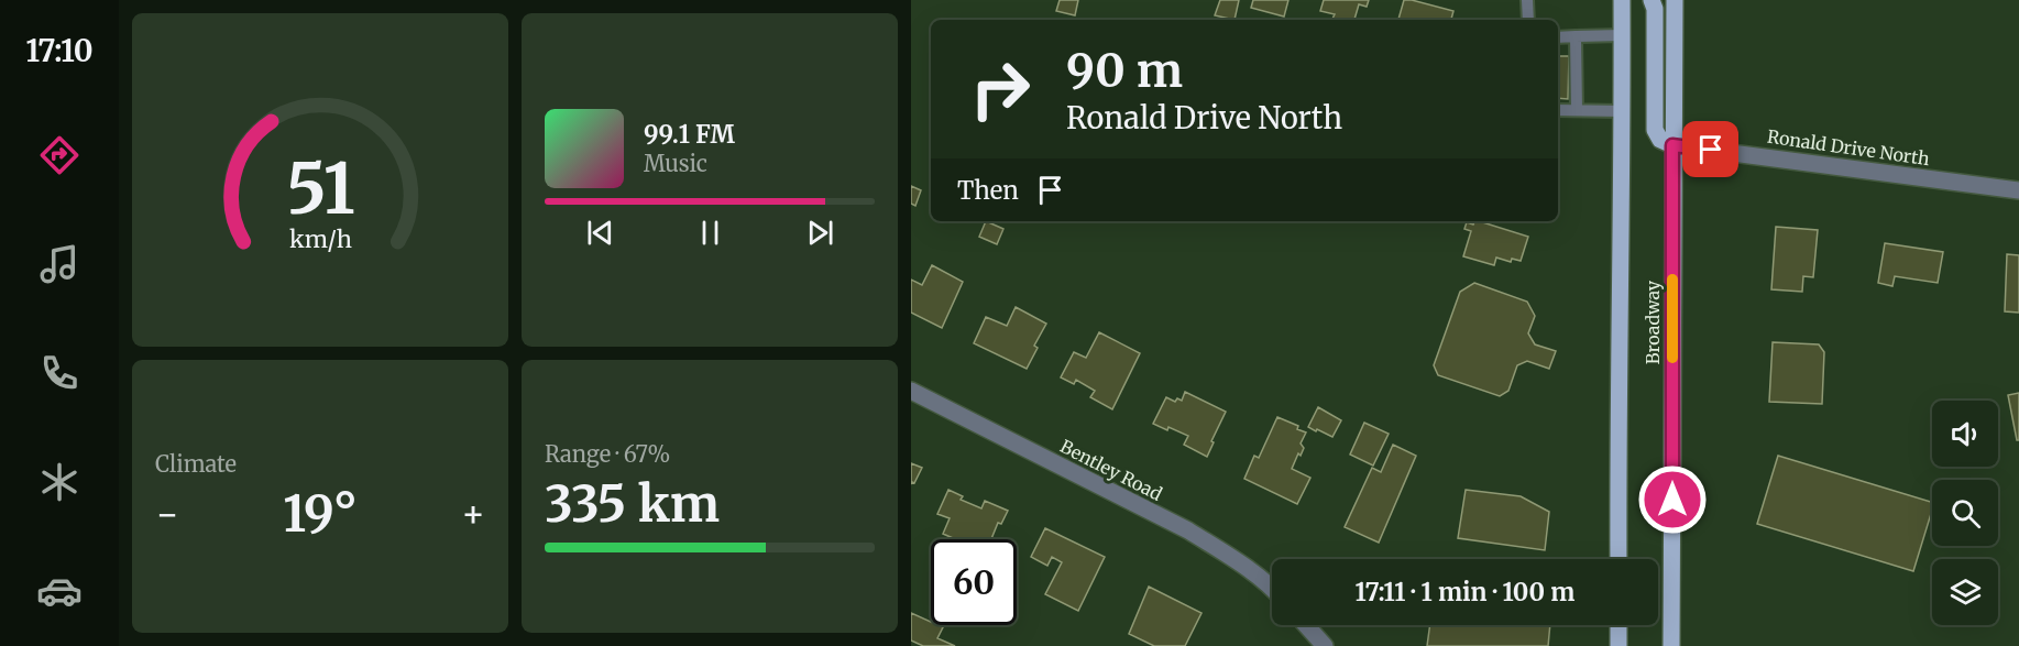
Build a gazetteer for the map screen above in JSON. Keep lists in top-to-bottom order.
{
  "streets": {
    "main road": ["Broadway"],
    "street": ["Ronald Drive North", "Bentley Road"]
  },
  "crossings": [
    ["Ronald Drive North", "Broadway"]
  ],
  "page": {
    "tabs": "17:10",
    "turn": ["90 m", "Ronald Drive North"],
    "song": ["99.1 FM", "Music"],
    "then": "Then",
    "tile": [
      "Climate",
      ["Range · 67%", "335 km"]
    ],
    "heat": ["−", "19°", "+"],
    "limit": "60",
    "trip": "17:11 · 1 min · 100 m",
    "gauge": ["51", "km/h"]
  }
}
